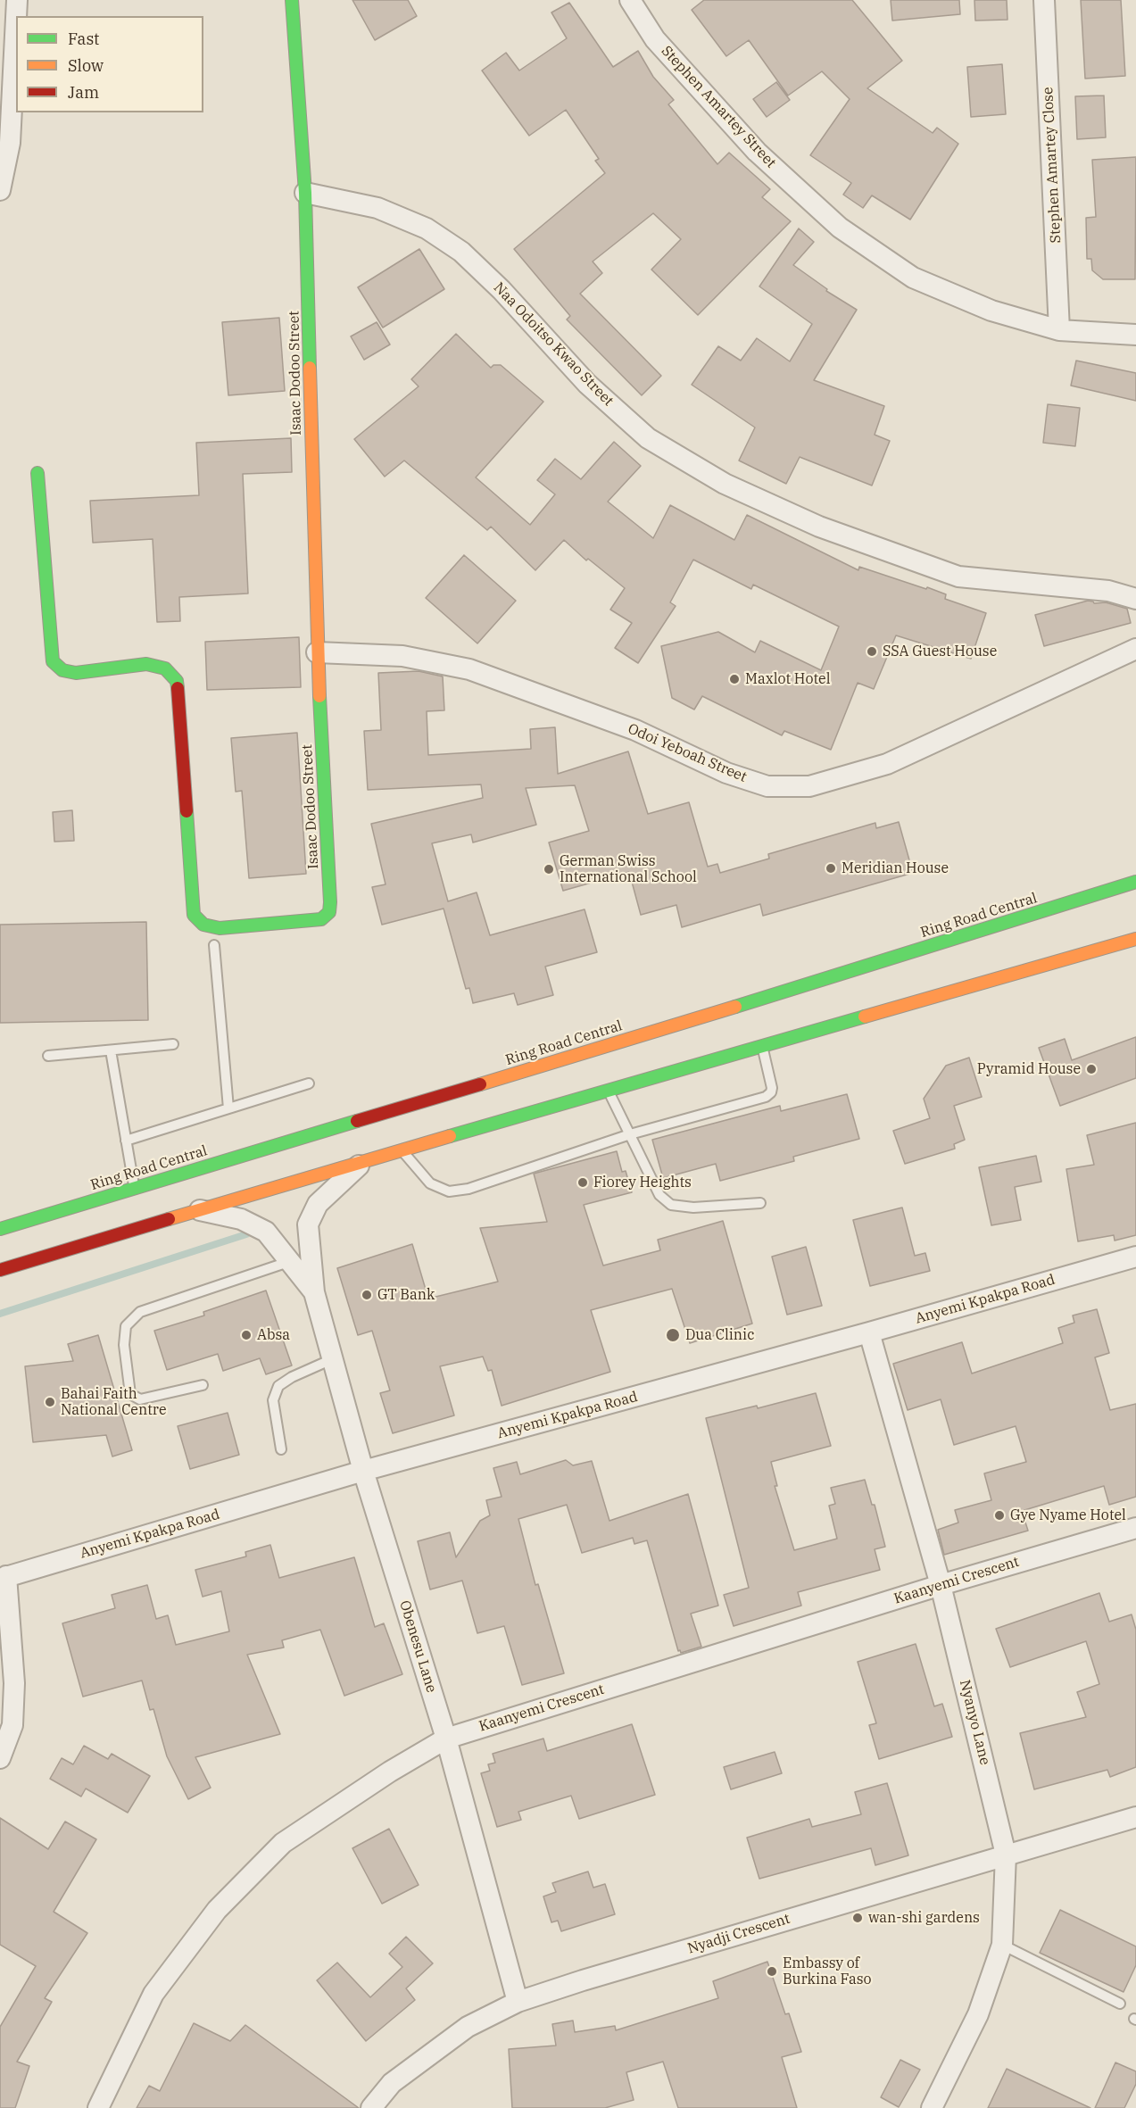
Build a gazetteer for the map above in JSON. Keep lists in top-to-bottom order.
{
  "streets": {
    "main road": ["Isaac Dodoo Street", "Ring Road Central"],
    "street": [
      "Stephen Amartey Street",
      "Stephen Amartey Close",
      "Naa Odoitso Kwao Street",
      "Odoi Yeboah Street",
      "Anyemi Kpakpa Road",
      "Kaanyemi Crescent",
      "Obenesu Lane",
      "Nyanyo Lane",
      "Nyadji Crescent"
    ]
  },
  "crossings": [
    ["Stephen Amartey Street", "Stephen Amartey Close"],
    ["Naa Odoitso Kwao Street", "Isaac Dodoo Street"],
    ["Isaac Dodoo Street", "Odoi Yeboah Street"],
    ["Anyemi Kpakpa Road", "Obenesu Lane"],
    ["Anyemi Kpakpa Road", "Nyanyo Lane"],
    ["Kaanyemi Crescent", "Obenesu Lane"],
    ["Kaanyemi Crescent", "Nyanyo Lane"],
    ["Obenesu Lane", "Nyadji Crescent"],
    ["Nyanyo Lane", "Nyadji Crescent"]
  ],
  "places": [
    "SSA Guest House",
    "Maxlot Hotel",
    "Meridian House",
    "German Swiss International School",
    "Pyramid House",
    "Fiorey Heights",
    "GT Bank",
    "Absa",
    "Dua Clinic",
    "Bahai Faith National Centre",
    "Gye Nyame Hotel",
    "wan-shi gardens",
    "Embassy of Burkina Faso"
  ],
  "legend": ["Fast", "Slow", "Jam"]
}
